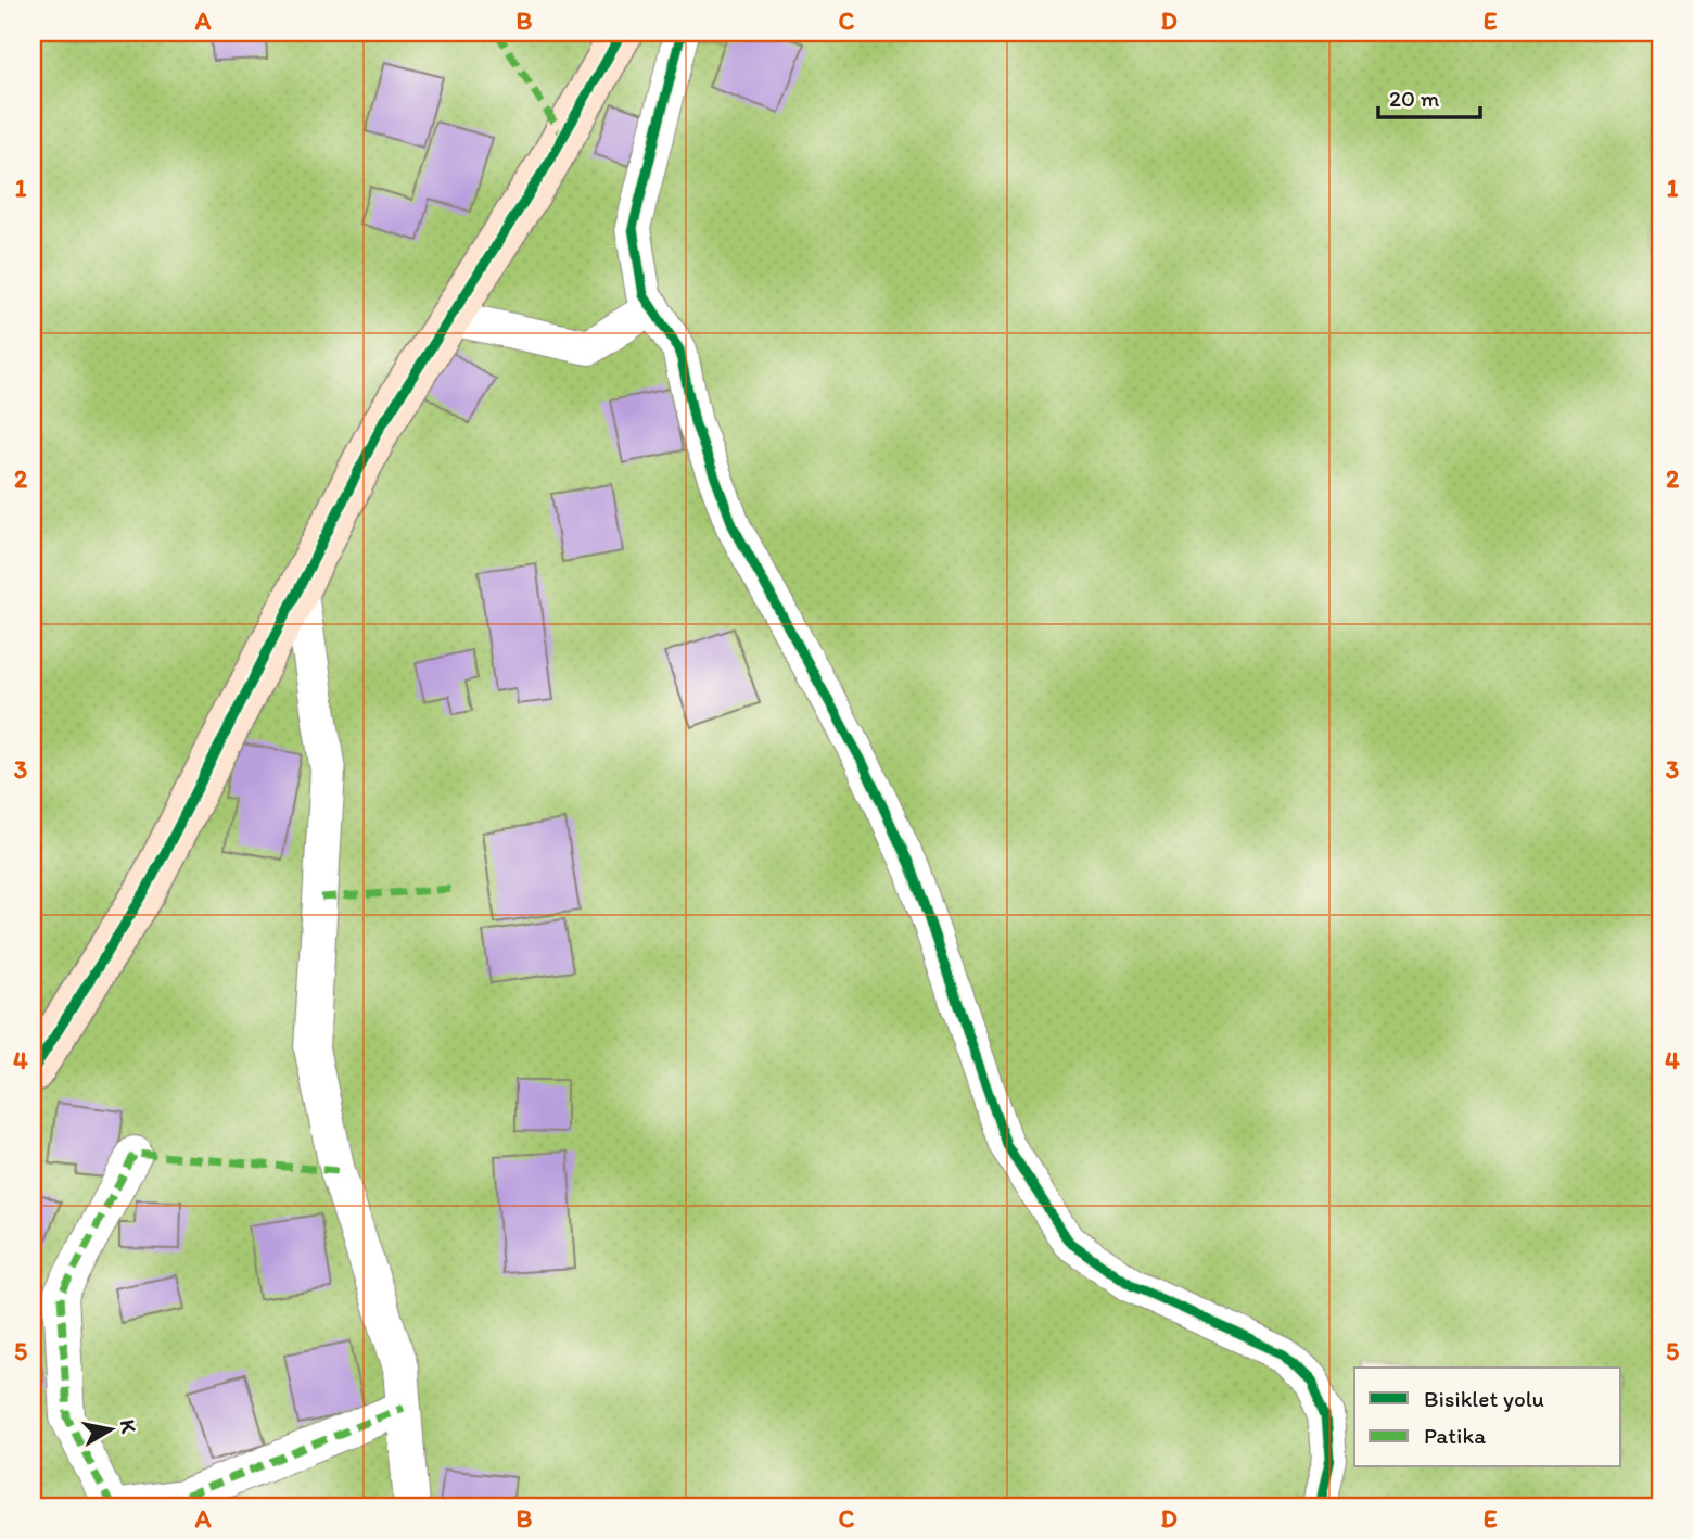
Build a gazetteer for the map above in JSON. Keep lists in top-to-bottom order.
{
  "legend": ["Bisiklet yolu", "Patika"],
  "scale_bar": "20 m",
  "north": "right",
  "grid": {
    "columns": [
      "A",
      "B",
      "C",
      "D",
      "E"
    ],
    "rows": [
      "1",
      "2",
      "3",
      "4",
      "5"
    ]
  }
}
